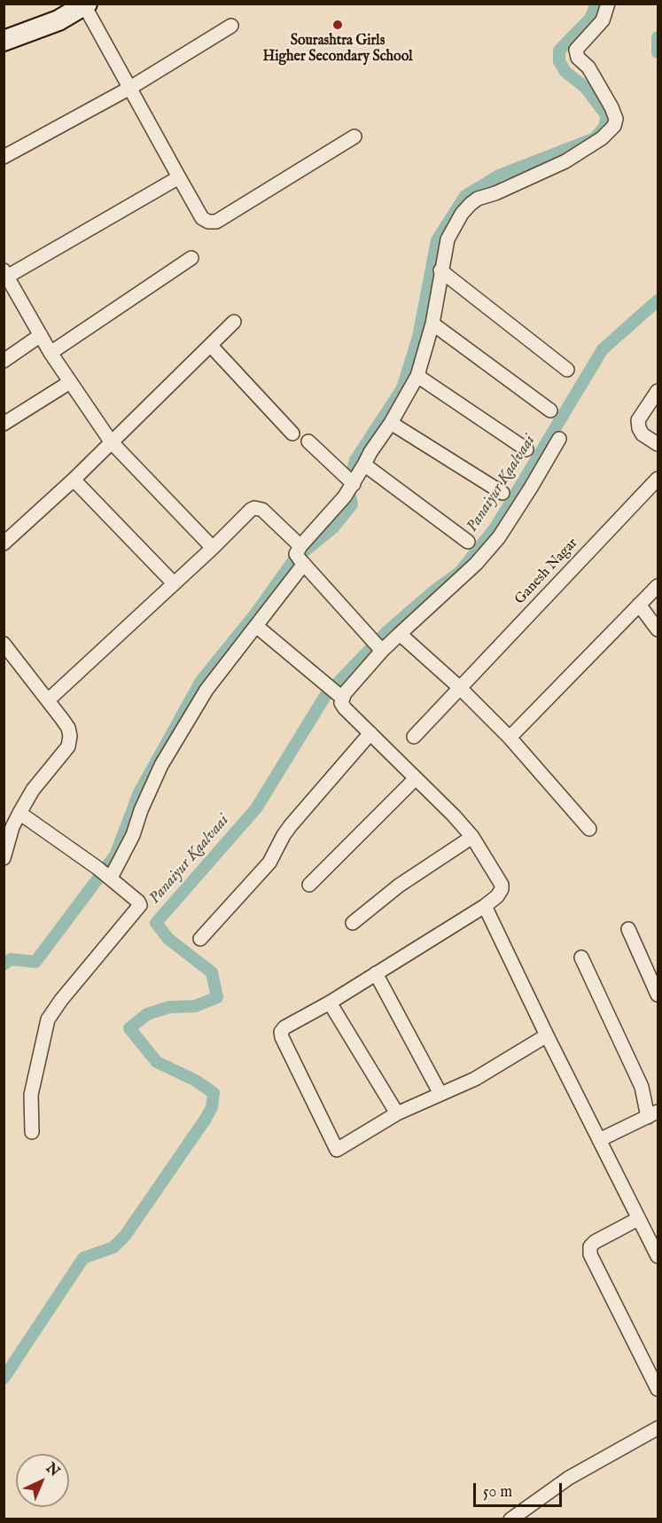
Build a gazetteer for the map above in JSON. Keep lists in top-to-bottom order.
{
  "streets": {
    "street": ["Ganesh Nagar"]
  },
  "water": ["Panaiyur Kaalvaai"],
  "places": ["Sourashtra Girls Higher Secondary School"],
  "scale_bar": "50 m",
  "north": "top right"
}
